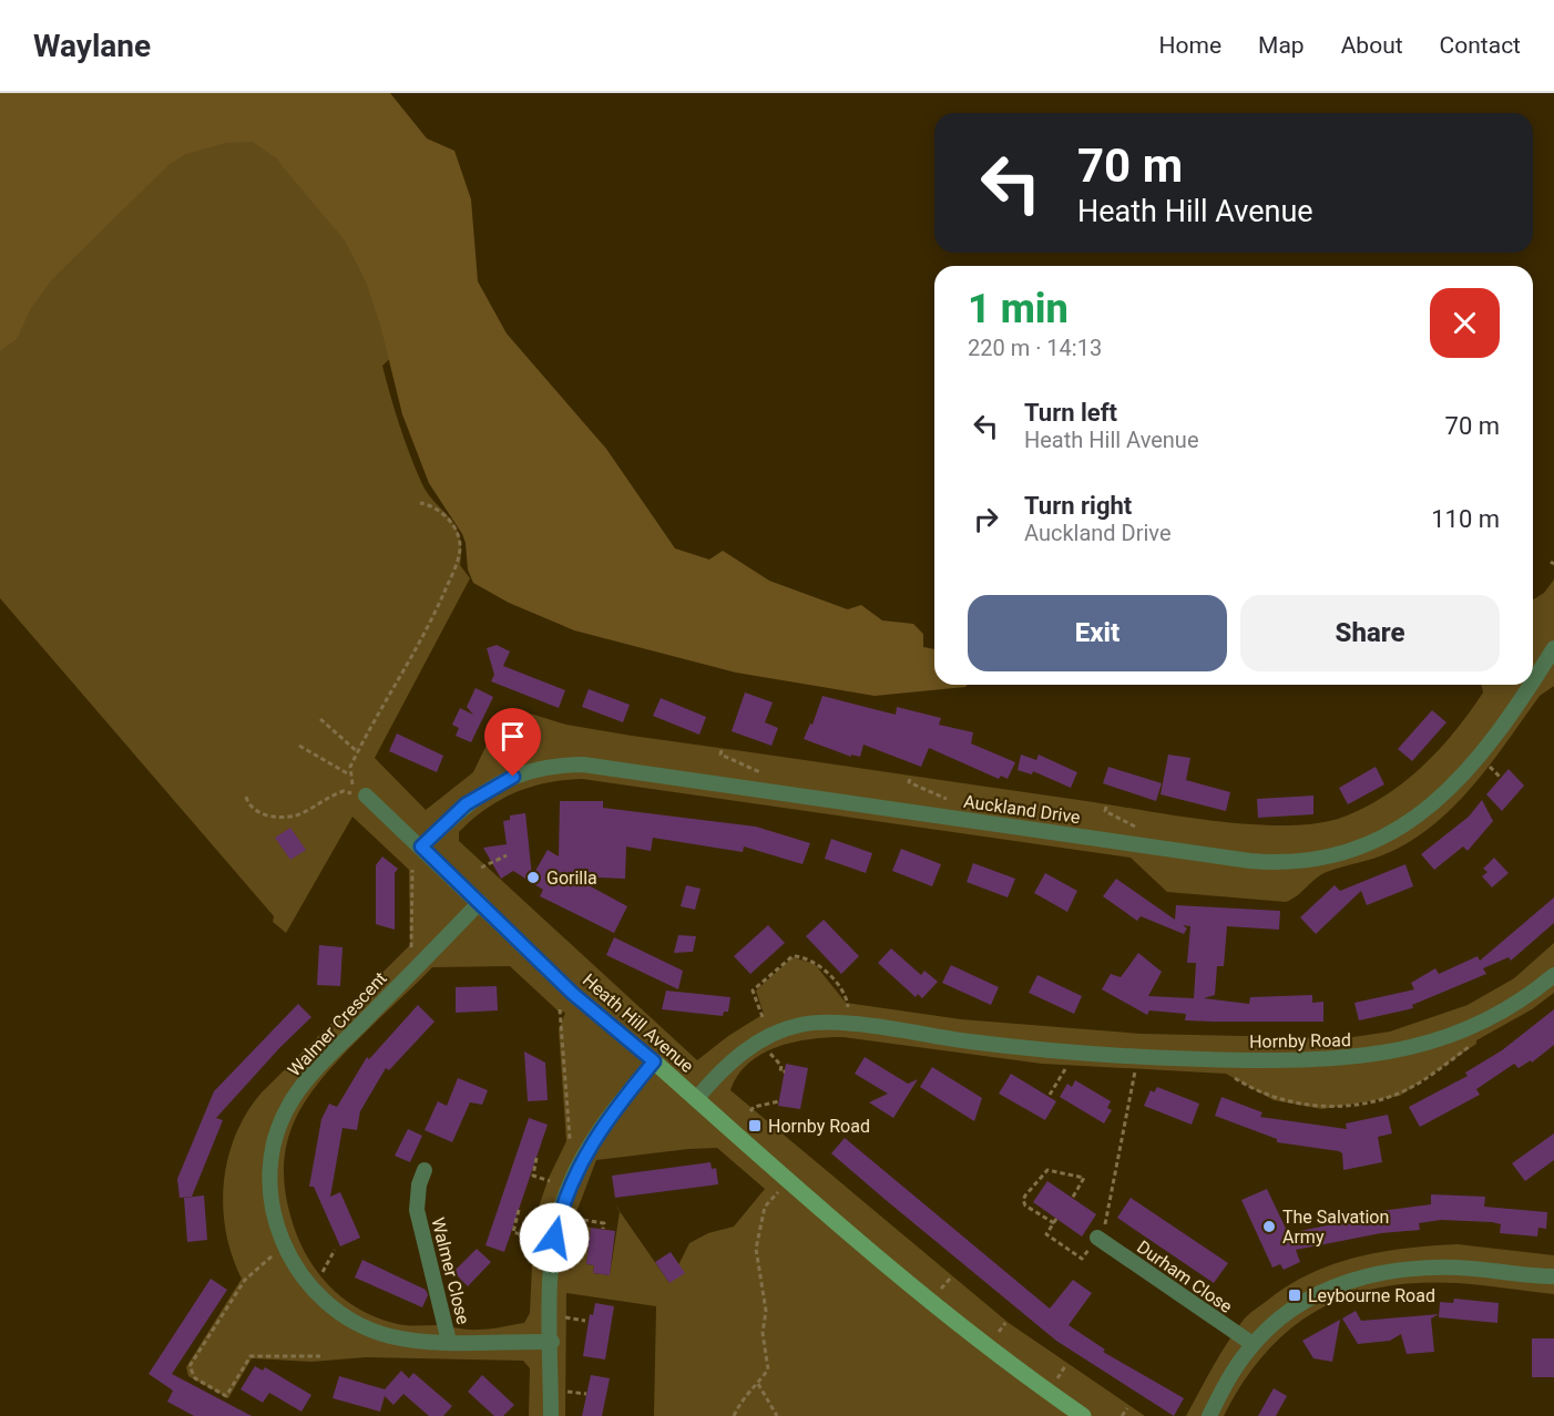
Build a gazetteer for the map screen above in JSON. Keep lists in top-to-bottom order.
{
  "streets": {
    "street": [
      "Auckland Drive",
      "Heath Hill Avenue",
      "Walmer Crescent",
      "Hornby Road",
      "Walmer Close",
      "Durham Close"
    ]
  },
  "crossings": [
    ["Auckland Drive", "Heath Hill Avenue"],
    ["Heath Hill Avenue", "Walmer Crescent"],
    ["Heath Hill Avenue", "Hornby Road"],
    ["Walmer Crescent", "Walmer Close"]
  ],
  "places": {
    "other": ["Gorilla", "The Salvation Army"],
    "transit": ["Hornby Road", "Leybourne Road"]
  },
  "page": {
    "header": "Waylane",
    "nav": [
      "Home",
      "Map",
      "About",
      "Contact"
    ],
    "turn": ["70 m", "Heath Hill Avenue"],
    "heading": ["1 min", "220 m · 14:13"],
    "list": [
      {
        "name": "Turn left",
        "note": "Heath Hill Avenue",
        "value": "70 m"
      },
      {
        "name": "Turn right",
        "note": "Auckland Drive",
        "value": "110 m"
      }
    ],
    "buttons": ["Exit", "Share"]
  }
}
